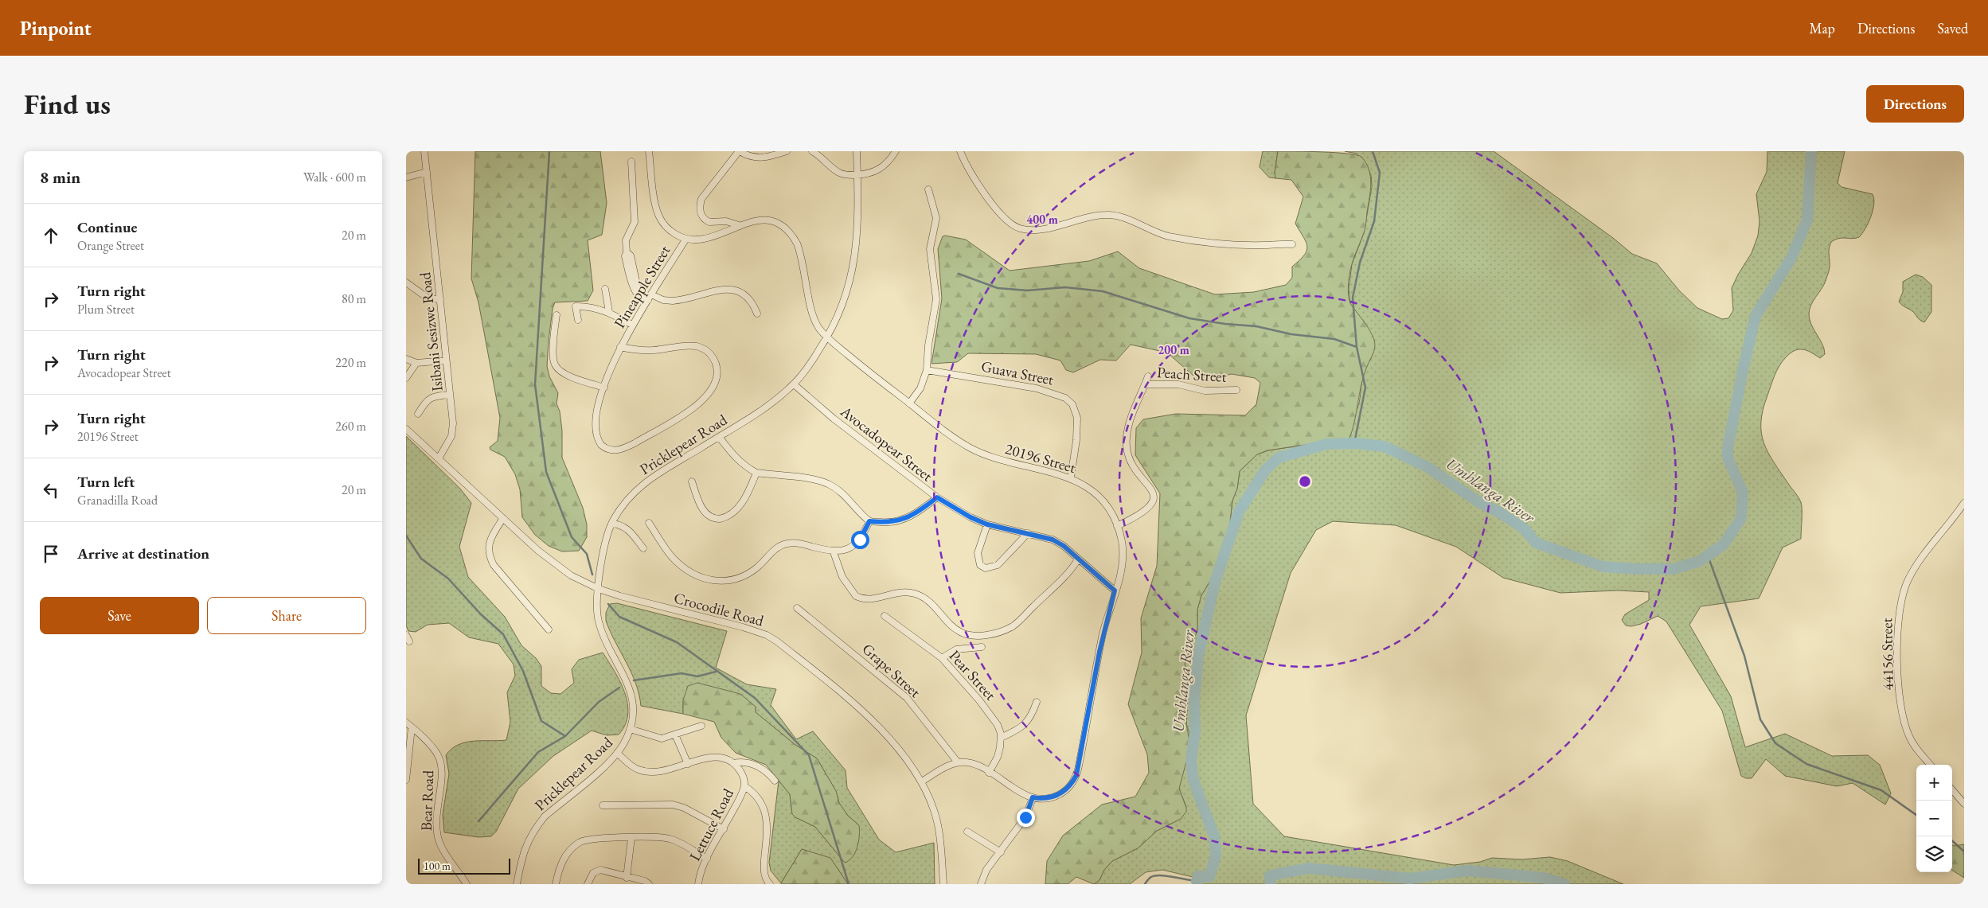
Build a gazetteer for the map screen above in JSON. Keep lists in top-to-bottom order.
{
  "streets": {
    "street": [
      "Pineapple Street",
      "Isibani Sesizwe Road",
      "Guava Street",
      "Peach Street",
      "Avocadopear Street",
      "Pricklepear Road",
      "20196 Street",
      "Crocodile Road",
      "44156 Street",
      "Grape Street",
      "Pear Street",
      "Bear Road",
      "Lettuce Road"
    ]
  },
  "crossings": [
    ["Isibani Sesizwe Road", "Crocodile Road"],
    ["Guava Street", "20196 Street"],
    ["Peach Street", "20196 Street"],
    ["Avocadopear Street", "Pricklepear Road"],
    ["Avocadopear Street", "20196 Street"],
    ["Pricklepear Road", "20196 Street"],
    ["Pricklepear Road", "Crocodile Road"],
    ["20196 Street", "Grape Street"]
  ],
  "water": ["Umhlanga River"],
  "scale_bar": "100 m",
  "page": {
    "header": "Pinpoint",
    "nav": ["Map", "Directions", "Saved"],
    "buttons": [
      "Directions",
      ["Save", "Share"]
    ],
    "title": "Find us",
    "heading": ["8 min", "Walk · 600 m"],
    "list": [
      ["Continue", "Orange Street", "20 m"],
      ["Turn right", "Plum Street", "80 m"],
      ["Turn right", "Avocadopear Street", "220 m"],
      ["Turn right", "20196 Street", "260 m"],
      ["Turn left", "Granadilla Road", "20 m"],
      "Arrive at destination"
    ],
    "map_buttons": ["+", "−"],
    "scale": "100 m"
  },
  "rings": ["400 m", "200 m"]
}
